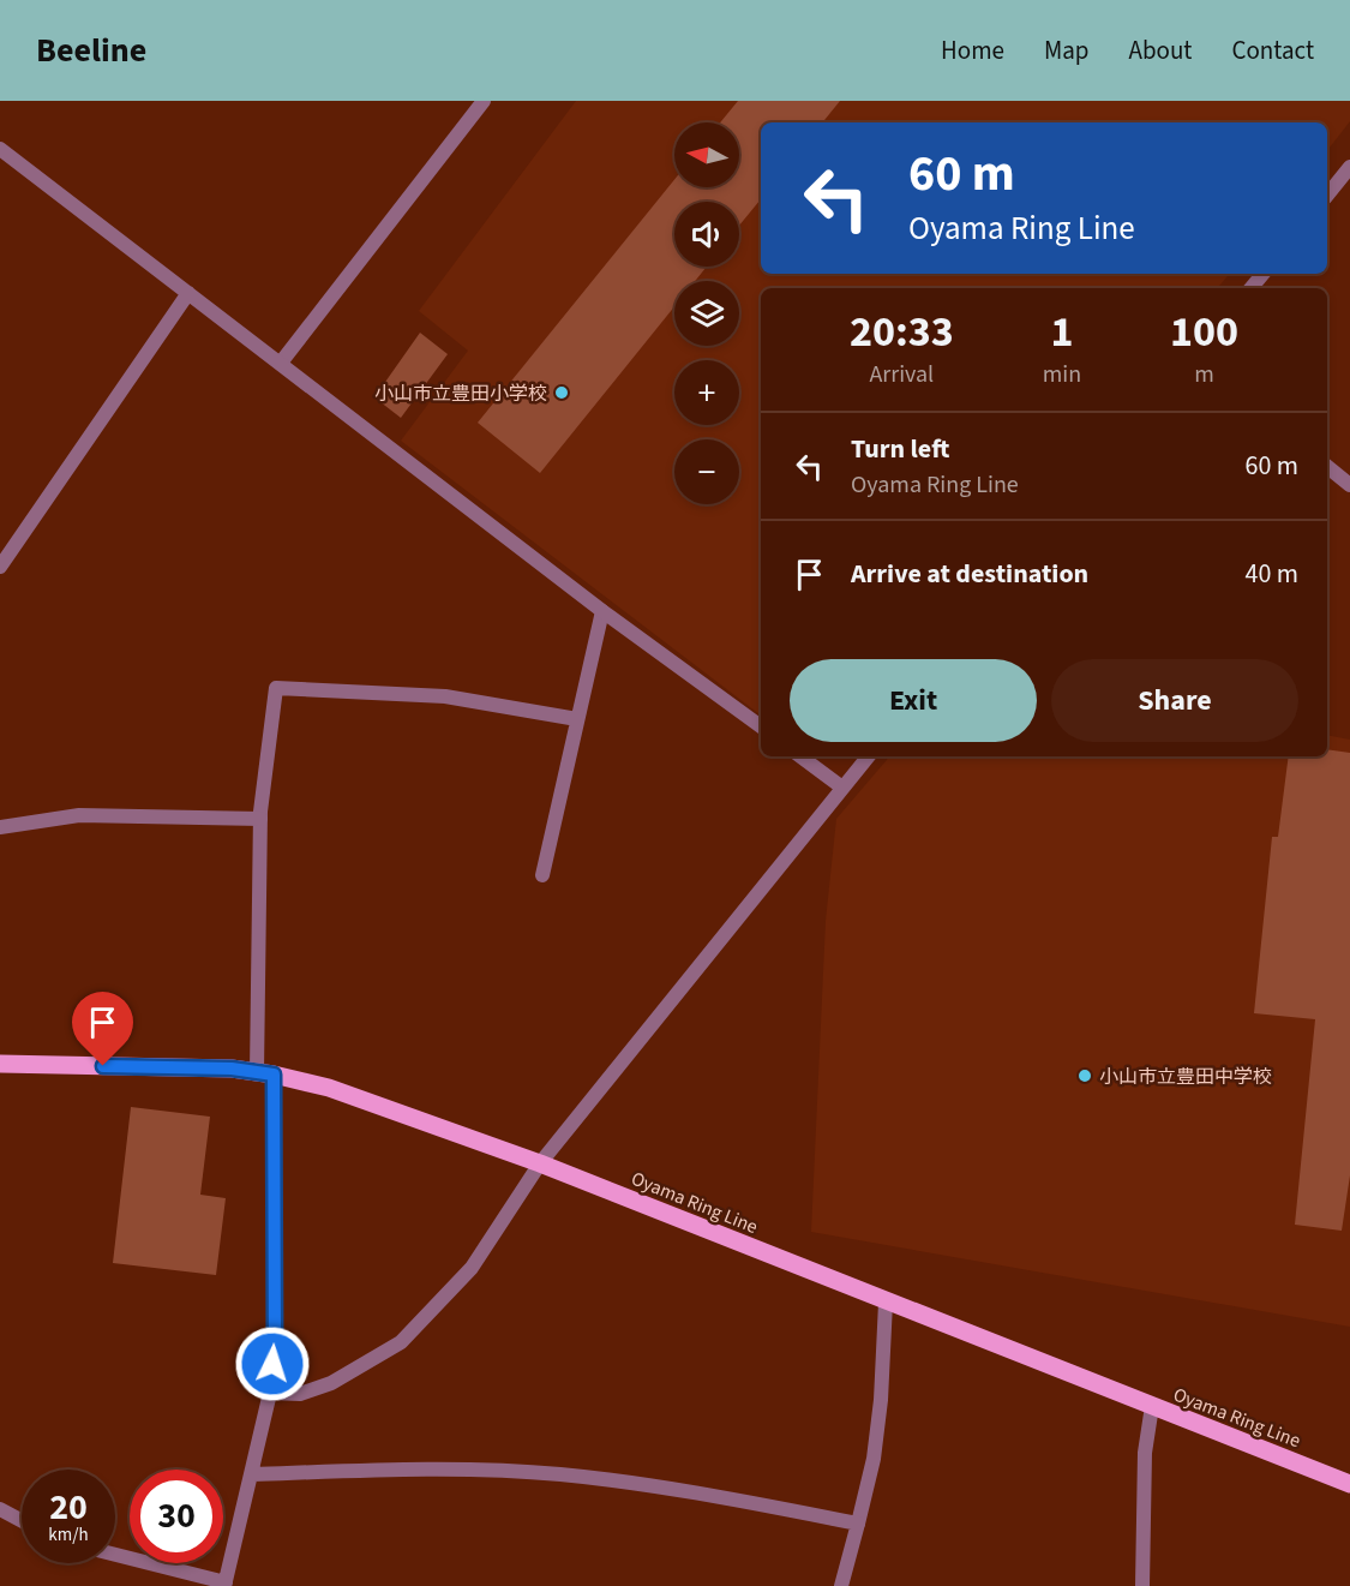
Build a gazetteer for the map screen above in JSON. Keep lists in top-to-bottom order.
{
  "streets": {
    "main road": ["Oyama Ring Line"]
  },
  "places": ["小山市立豊田小学校", "小山市立豊田中学校"],
  "north": "left",
  "page": {
    "header": "Beeline",
    "nav": [
      "Home",
      "Map",
      "About",
      "Contact"
    ],
    "map_buttons": ["+", "−"],
    "turn": ["60 m", "Oyama Ring Line"],
    "eta": [
      "20:33",
      "Arrival",
      "1",
      "min",
      "100",
      "m"
    ],
    "list": [
      {
        "name": "Turn left",
        "note": "Oyama Ring Line",
        "value": "60 m"
      },
      {
        "name": "Arrive at destination",
        "value": "40 m"
      }
    ],
    "buttons": ["Exit", "Share"],
    "speed": "20 km/h",
    "limit": "30"
  }
}
